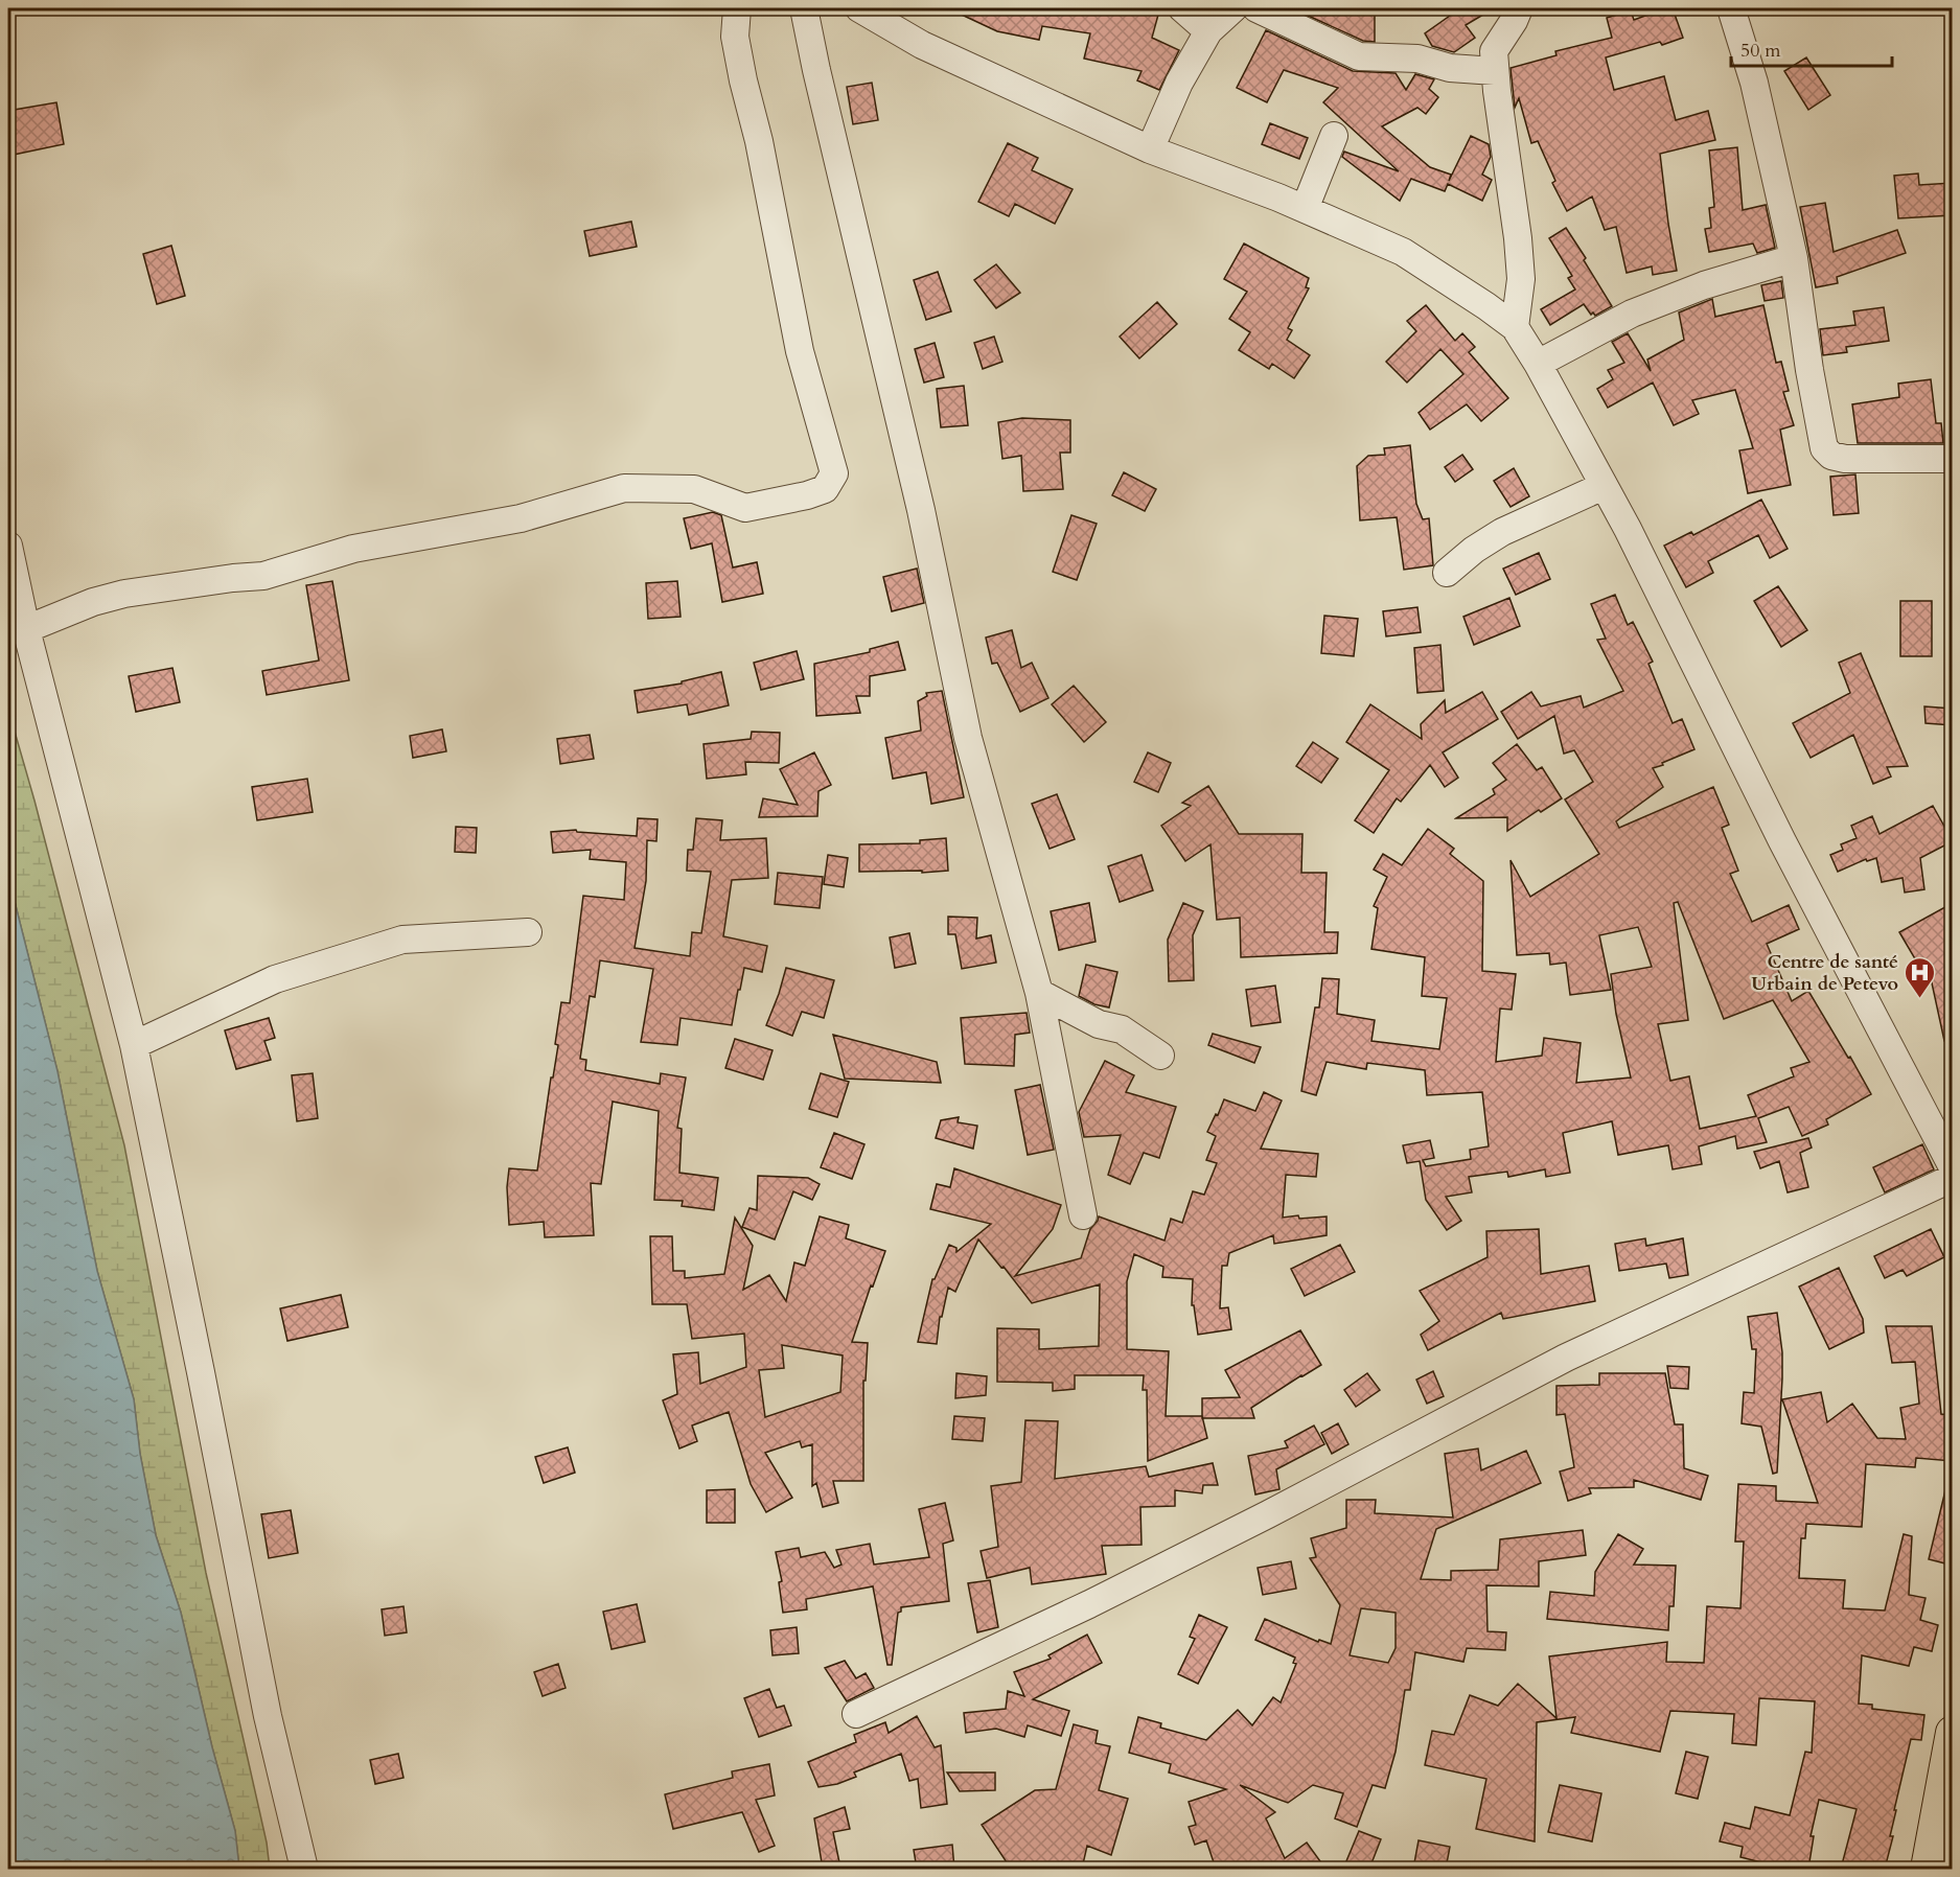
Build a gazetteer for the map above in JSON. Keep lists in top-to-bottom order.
{
  "places": {
    "hospital": ["Centre de santé Urbain de Petevo"]
  },
  "scale_bar": "50 m"
}
